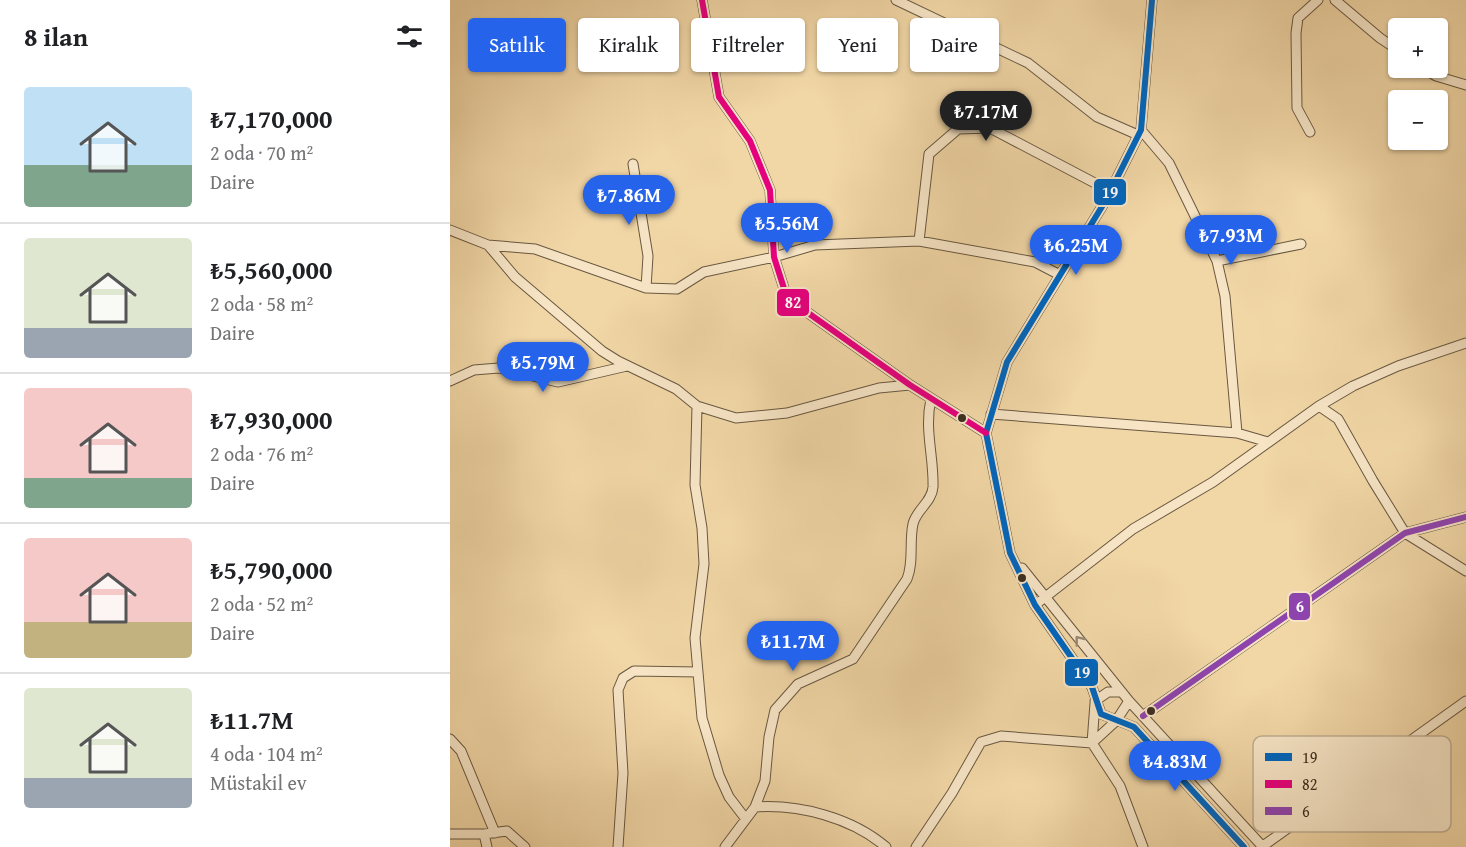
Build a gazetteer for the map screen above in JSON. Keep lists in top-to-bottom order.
{
  "lines": ["transit line 19", "transit line 82", "transit line 6"],
  "legend": ["19", "82", "6"],
  "page": {
    "heading": "8 ilan",
    "map_buttons": ["+", "−"],
    "chip": [
      "Satılık",
      "Kiralık",
      "Filtreler",
      "Yeni",
      "Daire"
    ],
    "list": [
      {
        "name": "₺7,170,000",
        "note": "2 oda · 70 m² · Daire"
      },
      {
        "name": "₺5,560,000",
        "note": "2 oda · 58 m² · Daire"
      },
      {
        "name": "₺7,930,000",
        "note": "2 oda · 76 m² · Daire"
      },
      {
        "name": "₺5,790,000",
        "note": "2 oda · 52 m² · Daire"
      },
      {
        "name": "₺11.7M",
        "note": "4 oda · 104 m² · Müstakil ev"
      }
    ],
    "price": [
      "₺7.17M",
      "₺7.86M",
      "₺5.56M",
      "₺7.93M",
      "₺6.25M",
      "₺5.79M",
      "₺11.7M",
      "₺4.83M"
    ]
  }
}
